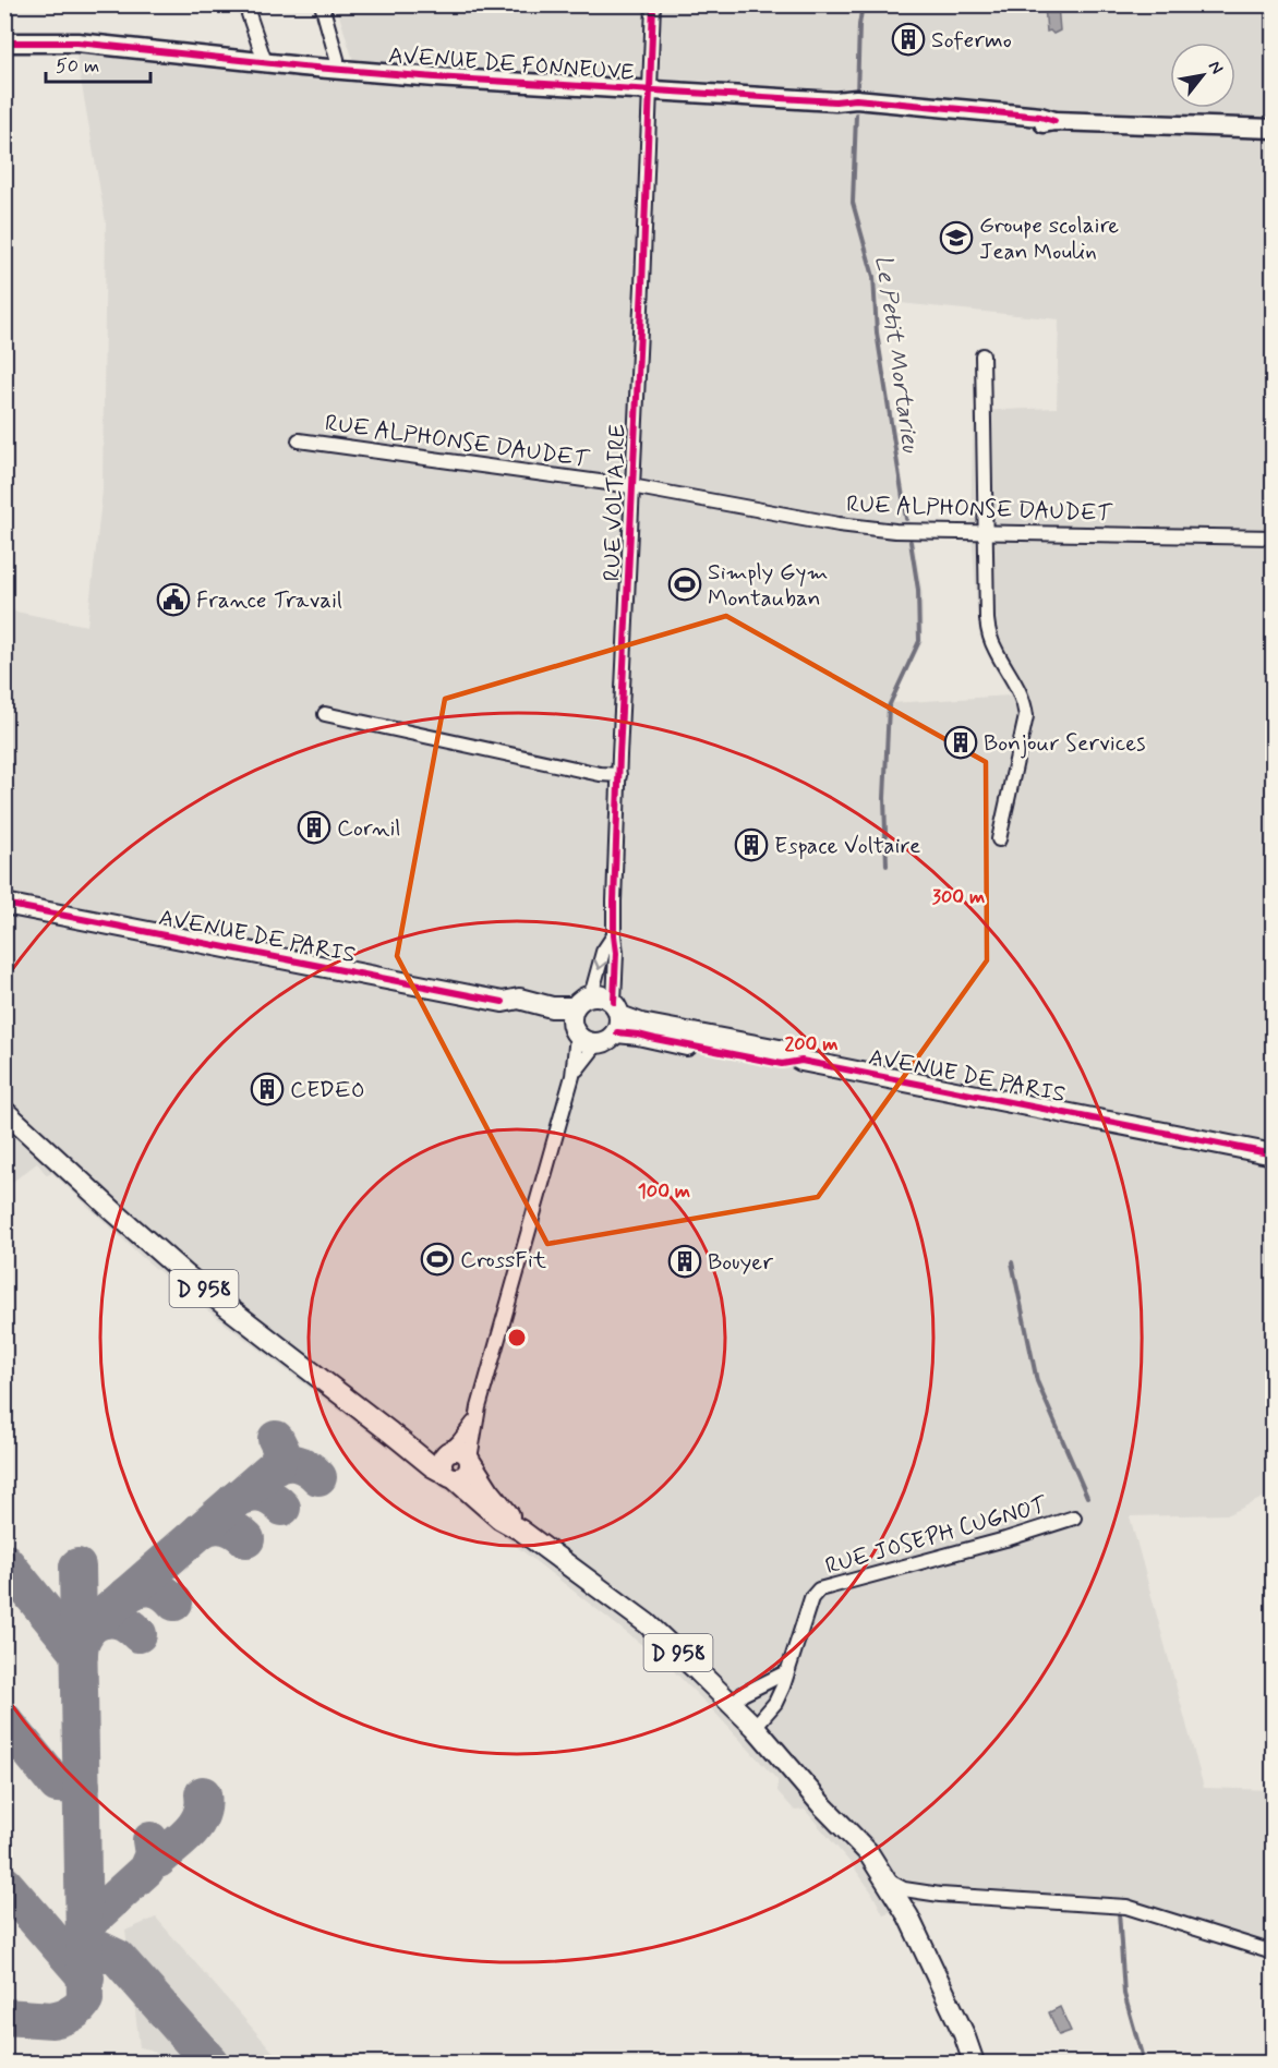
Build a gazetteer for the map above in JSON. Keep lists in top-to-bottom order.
{
  "streets": {
    "main road": ["AVENUE DE PARIS", "D 958"],
    "street": [
      "AVENUE DE FONNEUVE",
      "RUE ALPHONSE DAUDET",
      "RUE VOLTAIRE",
      "RUE JOSEPH CUGNOT"
    ]
  },
  "crossings": [
    ["AVENUE DE FONNEUVE", "RUE VOLTAIRE"],
    ["RUE ALPHONSE DAUDET", "RUE VOLTAIRE"],
    ["RUE VOLTAIRE", "AVENUE DE PARIS"],
    ["RUE VOLTAIRE", "D 958"],
    ["D 958", "RUE JOSEPH CUGNOT"]
  ],
  "water": ["Le Petit Mortarieu"],
  "places": {
    "building": [
      "Sofermo",
      "Bonjour Services",
      "Cornil",
      "Espace Voltaire",
      "CEDEO",
      "Bouyer"
    ],
    "school or university": ["Groupe scolaire Jean Moulin"],
    "sports": ["Simply Gym Montauban", "CrossFit"],
    "public building": ["France Travail"]
  },
  "scale_bar": "50 m",
  "north": "top right",
  "rings": ["300 m", "200 m", "100 m"]
}
